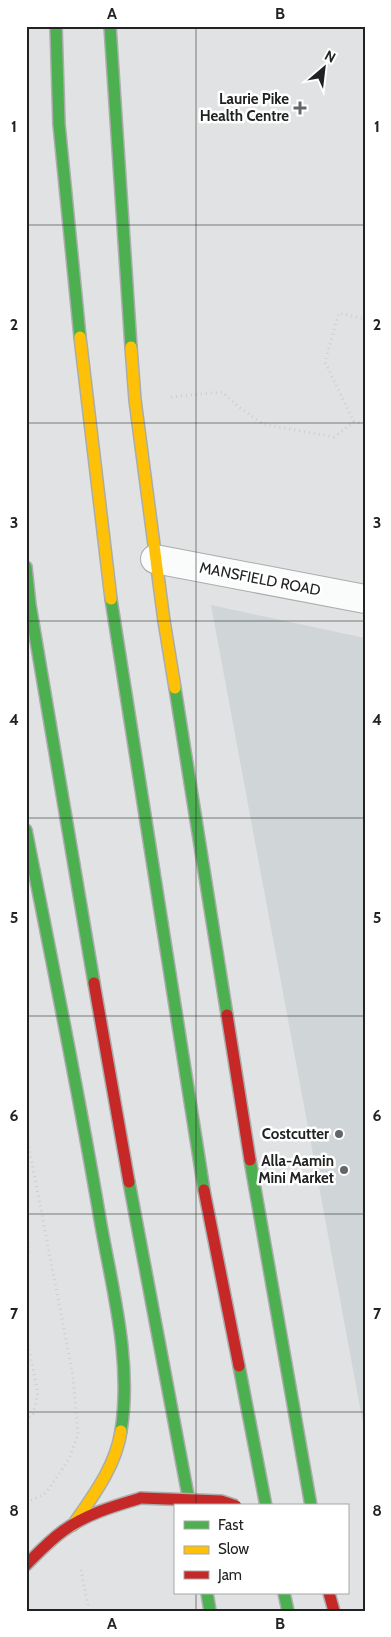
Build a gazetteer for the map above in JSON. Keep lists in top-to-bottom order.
{
  "streets": {
    "street": ["MANSFIELD ROAD"]
  },
  "places": {
    "health": ["Laurie Pike Health Centre"],
    "other": ["Costcutter", "Alla-Aamin Mini Market"]
  },
  "legend": ["Fast", "Slow", "Jam"],
  "north": "top right",
  "grid": {
    "columns": ["A", "B"],
    "rows": [
      "1",
      "2",
      "3",
      "4",
      "5",
      "6",
      "7",
      "8"
    ]
  }
}
